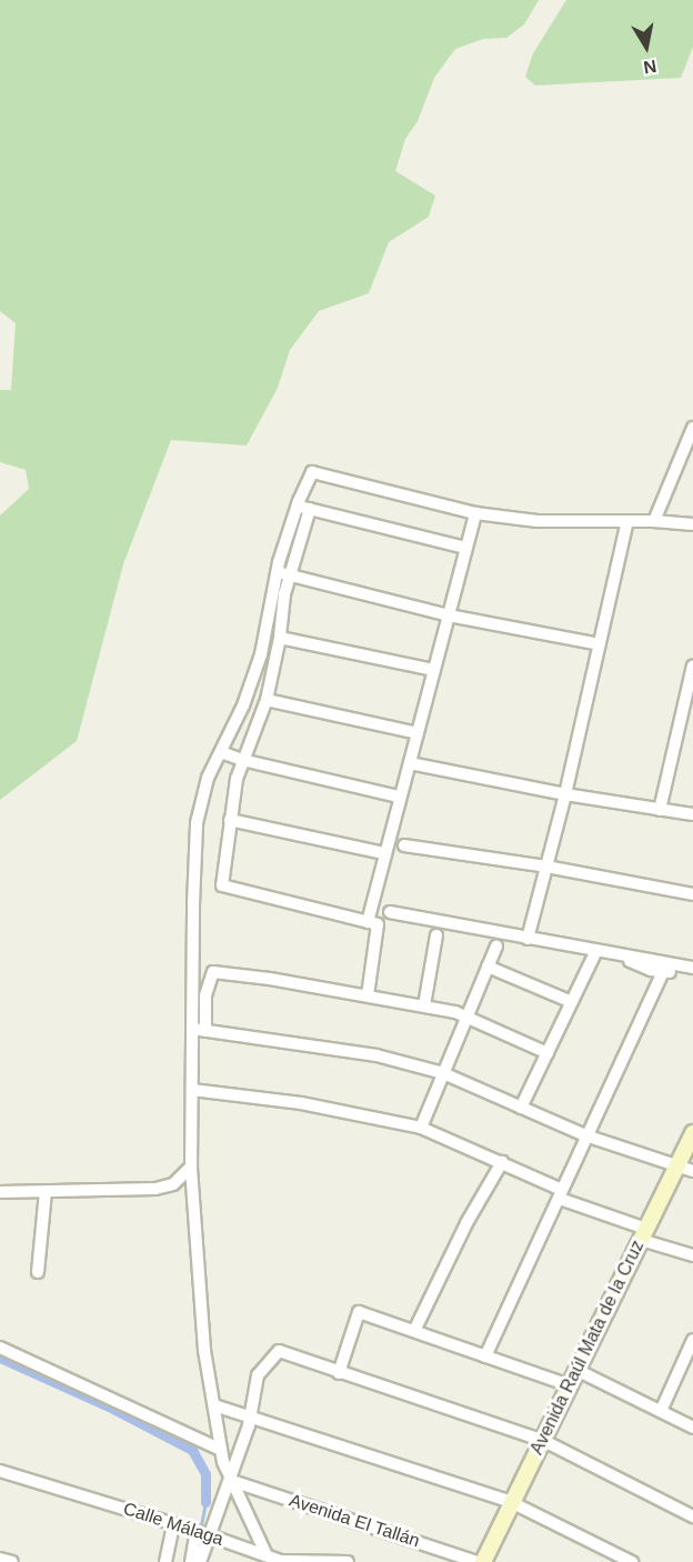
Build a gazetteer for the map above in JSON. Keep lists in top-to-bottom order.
{
  "streets": {
    "street": ["Avenida Raúl Mata de la Cruz", "Avenida El Tallán", "Calle Málaga"]
  },
  "north": "bottom"
}
